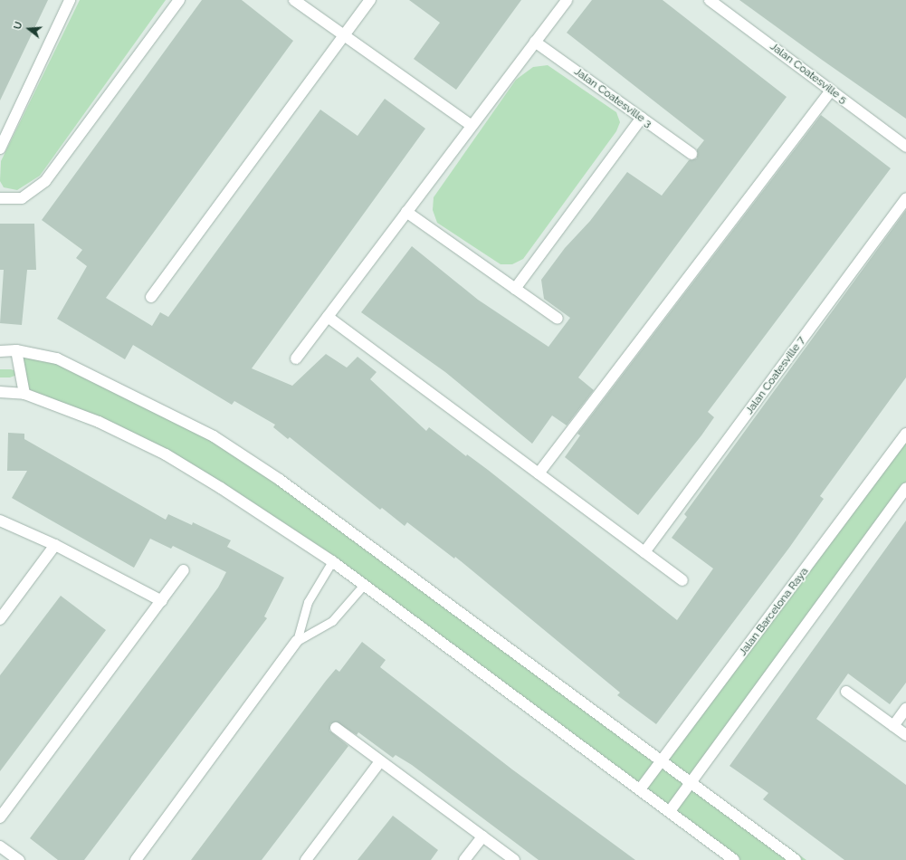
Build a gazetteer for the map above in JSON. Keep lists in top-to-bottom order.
{
  "streets": {
    "street": [
      "Jalan Coatesville 5",
      "Jalan Coatesville 3",
      "Jalan Coatesville 7",
      "Jalan Barcelona Raya"
    ]
  },
  "north": "left"
}
